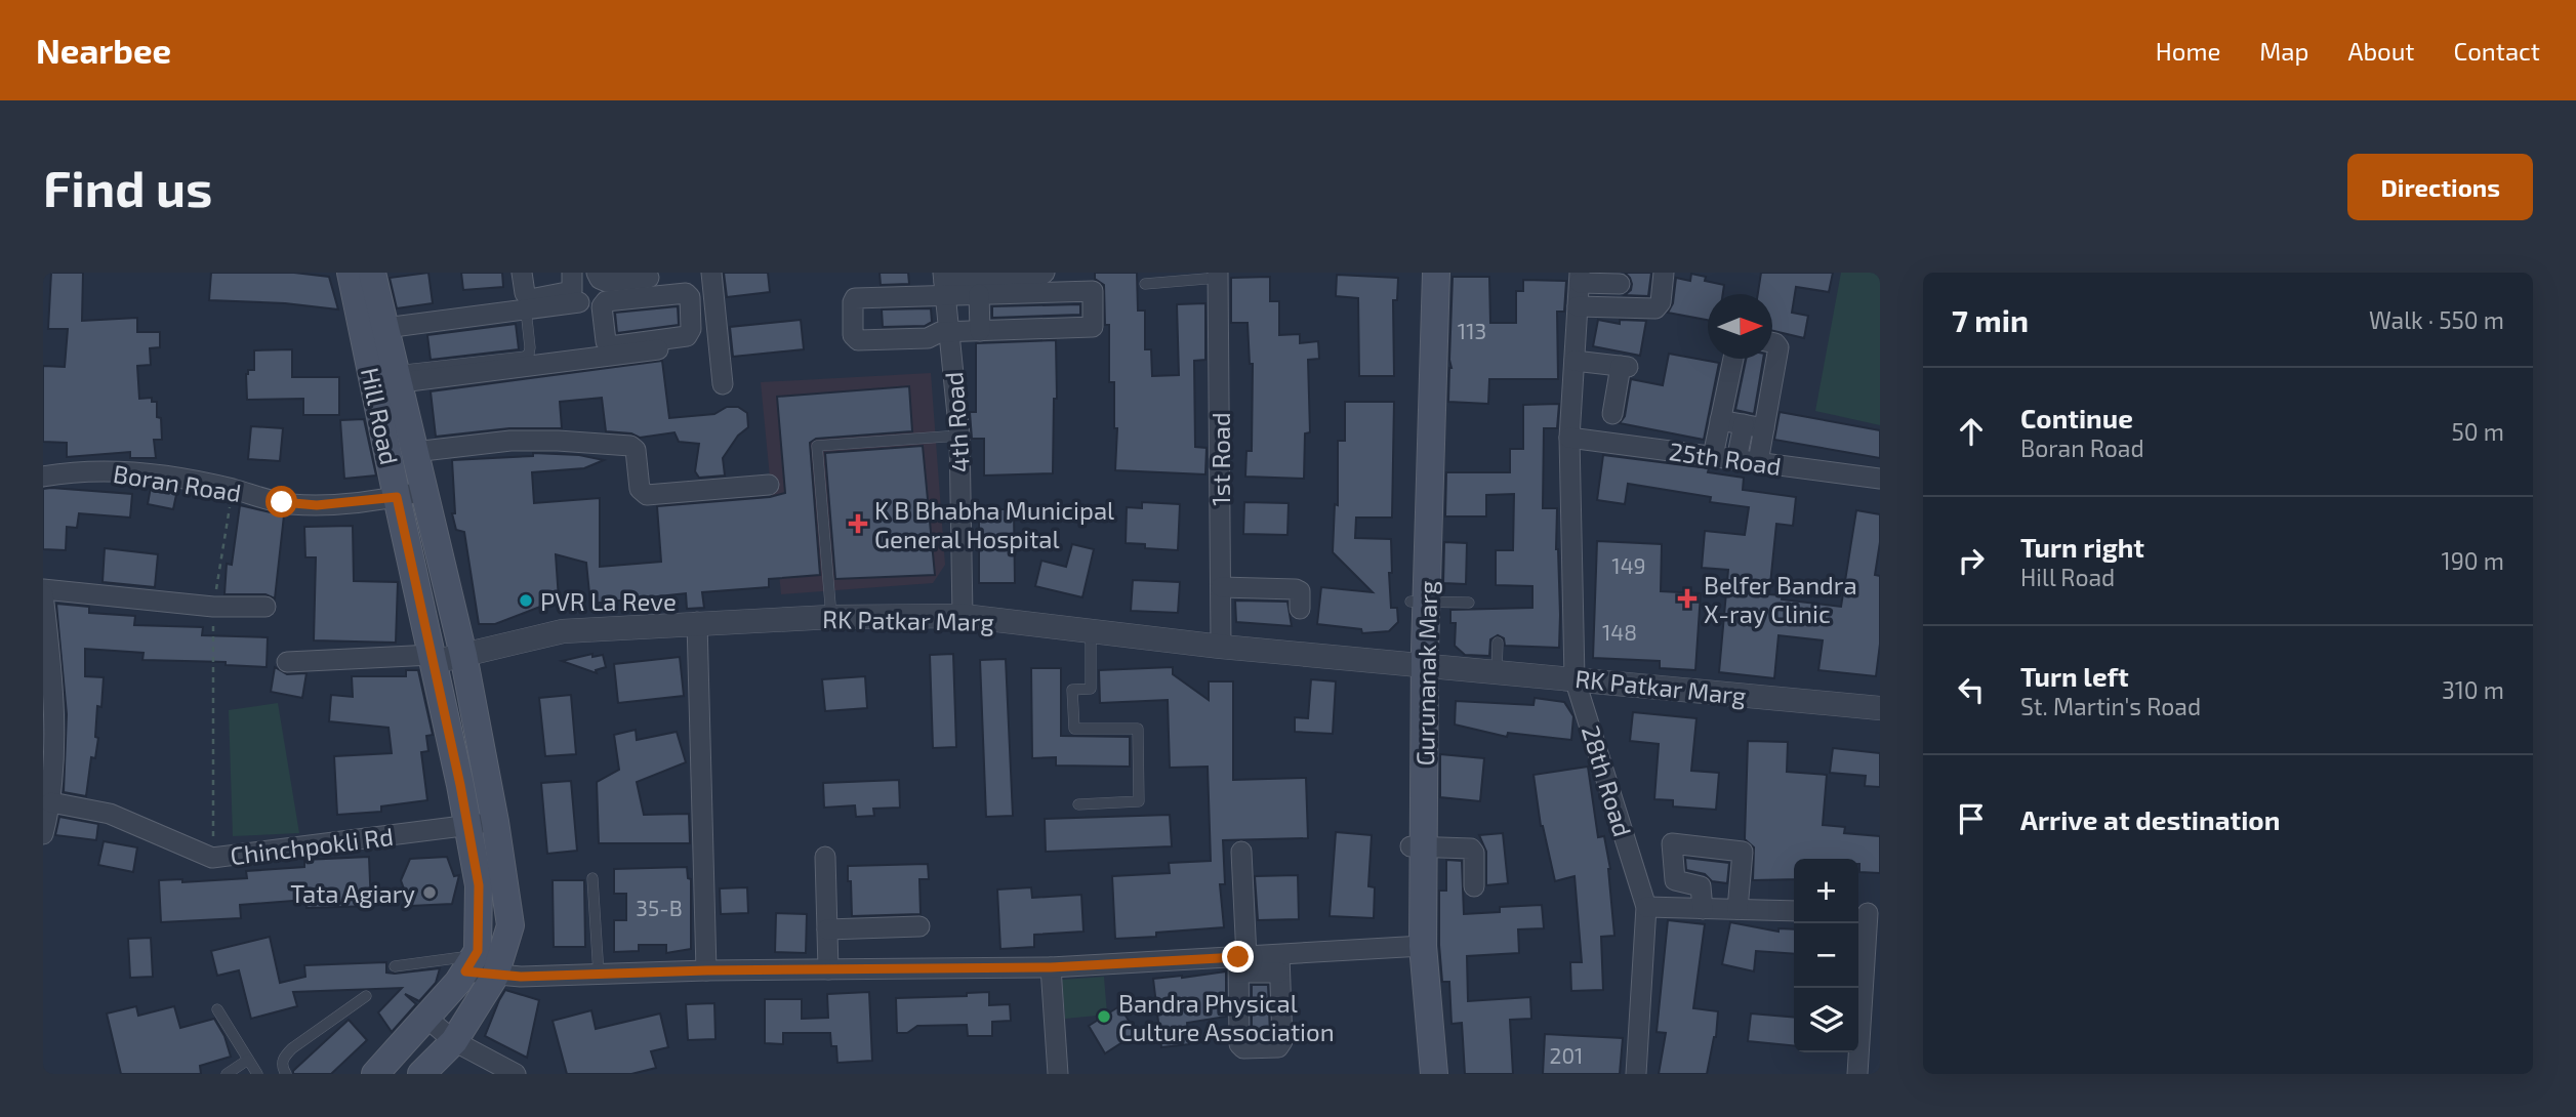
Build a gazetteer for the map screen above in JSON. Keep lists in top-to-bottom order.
{
  "streets": {
    "main road": ["Hill Road", "Gurunanak Marg"],
    "street": [
      "4th Road",
      "25th Road",
      "1st Road",
      "Boran Road",
      "RK Patkar Marg",
      "28th Road",
      "Chinchpokli Rd"
    ]
  },
  "crossings": [
    ["Hill Road", "Boran Road"],
    ["Hill Road", "RK Patkar Marg"],
    ["Hill Road", "Chinchpokli Rd"],
    ["4th Road", "RK Patkar Marg"],
    ["25th Road", "28th Road"],
    ["1st Road", "RK Patkar Marg"],
    ["RK Patkar Marg", "Gurunanak Marg"],
    ["RK Patkar Marg", "28th Road"]
  ],
  "places": {
    "health": ["K B Bhabha Municipal General Hospital", "Belfer Bandra X-ray Clinic"],
    "other": ["PVR La Reve", "Tata Agiary", "Bandra Physical Culture Association"]
  },
  "house_numbers": [
    "113",
    "149",
    "148",
    "35-B",
    "201"
  ],
  "north": "right",
  "page": {
    "header": "Nearbee",
    "nav": [
      "Home",
      "Map",
      "About",
      "Contact"
    ],
    "buttons": "Directions",
    "title": "Find us",
    "heading": ["7 min", "Walk · 550 m"],
    "list": [
      ["Continue", "Boran Road", "50 m"],
      ["Turn right", "Hill Road", "190 m"],
      ["Turn left", "St. Martin's Road", "310 m"],
      "Arrive at destination"
    ],
    "map_buttons": ["+", "−"]
  }
}
